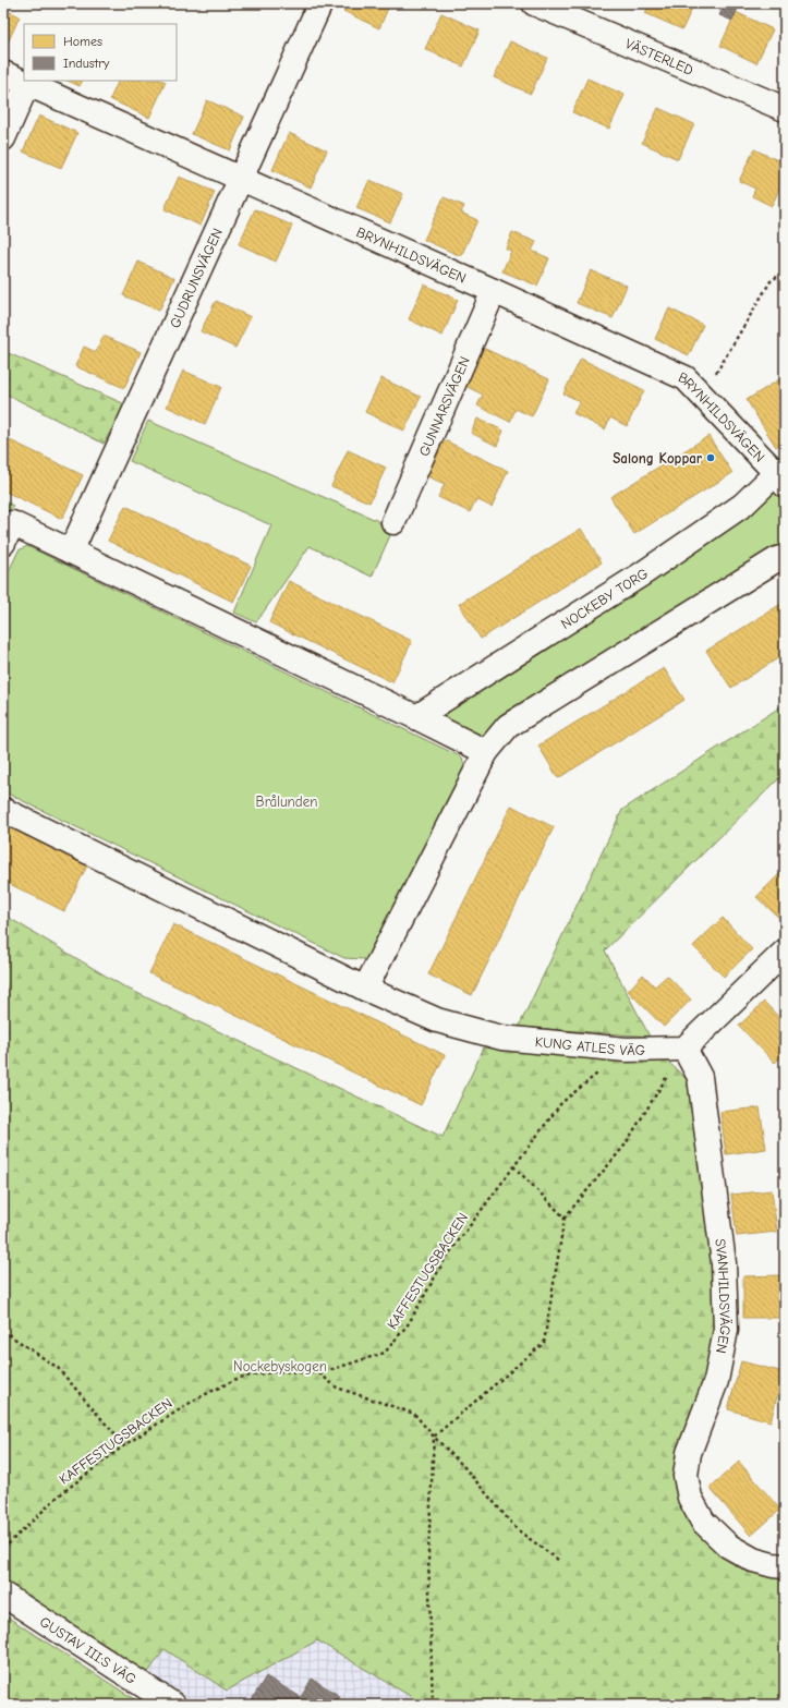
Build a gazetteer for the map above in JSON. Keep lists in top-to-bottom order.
{
  "streets": {
    "street": [
      "VÄSTERLED",
      "BRYNHILDSVÄGEN",
      "GUDRUNSVÄGEN",
      "GUNNARSVÄGEN",
      "NOCKEBY TORG",
      "KUNG ATLES VÄG",
      "SVANHILDSVÄGEN",
      "GUSTAV III:S VÄG"
    ],
    "path": ["KAFFESTUGSBACKEN"]
  },
  "crossings": [
    ["BRYNHILDSVÄGEN", "GUDRUNSVÄGEN"],
    ["BRYNHILDSVÄGEN", "GUNNARSVÄGEN"],
    ["BRYNHILDSVÄGEN", "NOCKEBY TORG"],
    ["KUNG ATLES VÄG", "KAFFESTUGSBACKEN"],
    ["KUNG ATLES VÄG", "SVANHILDSVÄGEN"]
  ],
  "parks": ["Brålunden", "Nockebyskogen"],
  "places": ["Salong Koppar"],
  "legend": ["Homes", "Industry"]
}
